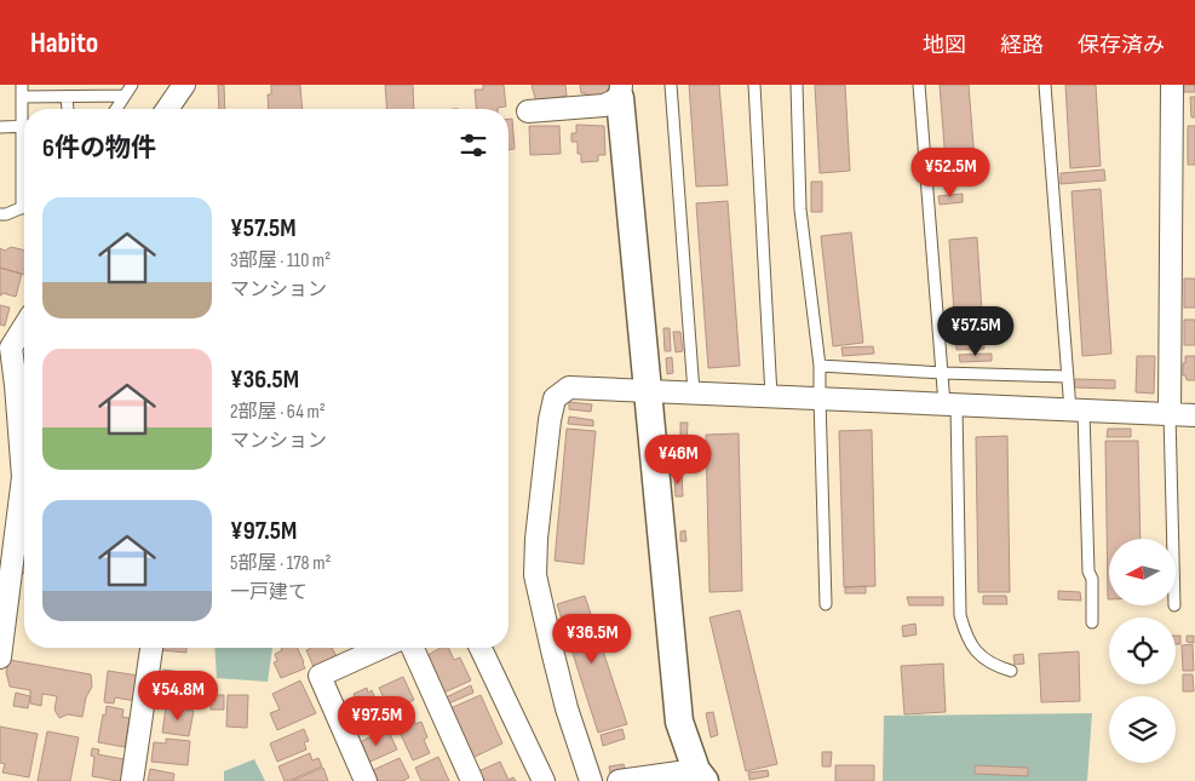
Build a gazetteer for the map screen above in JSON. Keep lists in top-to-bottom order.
{
  "north": "left",
  "page": {
    "header": "Habito",
    "nav": ["地図", "経路", "保存済み"],
    "heading": "6件の物件",
    "price": [
      "¥52.5M",
      "¥57.5M",
      "¥46M",
      "¥36.5M",
      "¥54.8M",
      "¥97.5M"
    ],
    "list": [
      {
        "name": "¥57.5M",
        "note": "3部屋 · 110 m² · マンション"
      },
      {
        "name": "¥36.5M",
        "note": "2部屋 · 64 m² · マンション"
      },
      {
        "name": "¥97.5M",
        "note": "5部屋 · 178 m² · 一戸建て"
      }
    ]
  }
}
